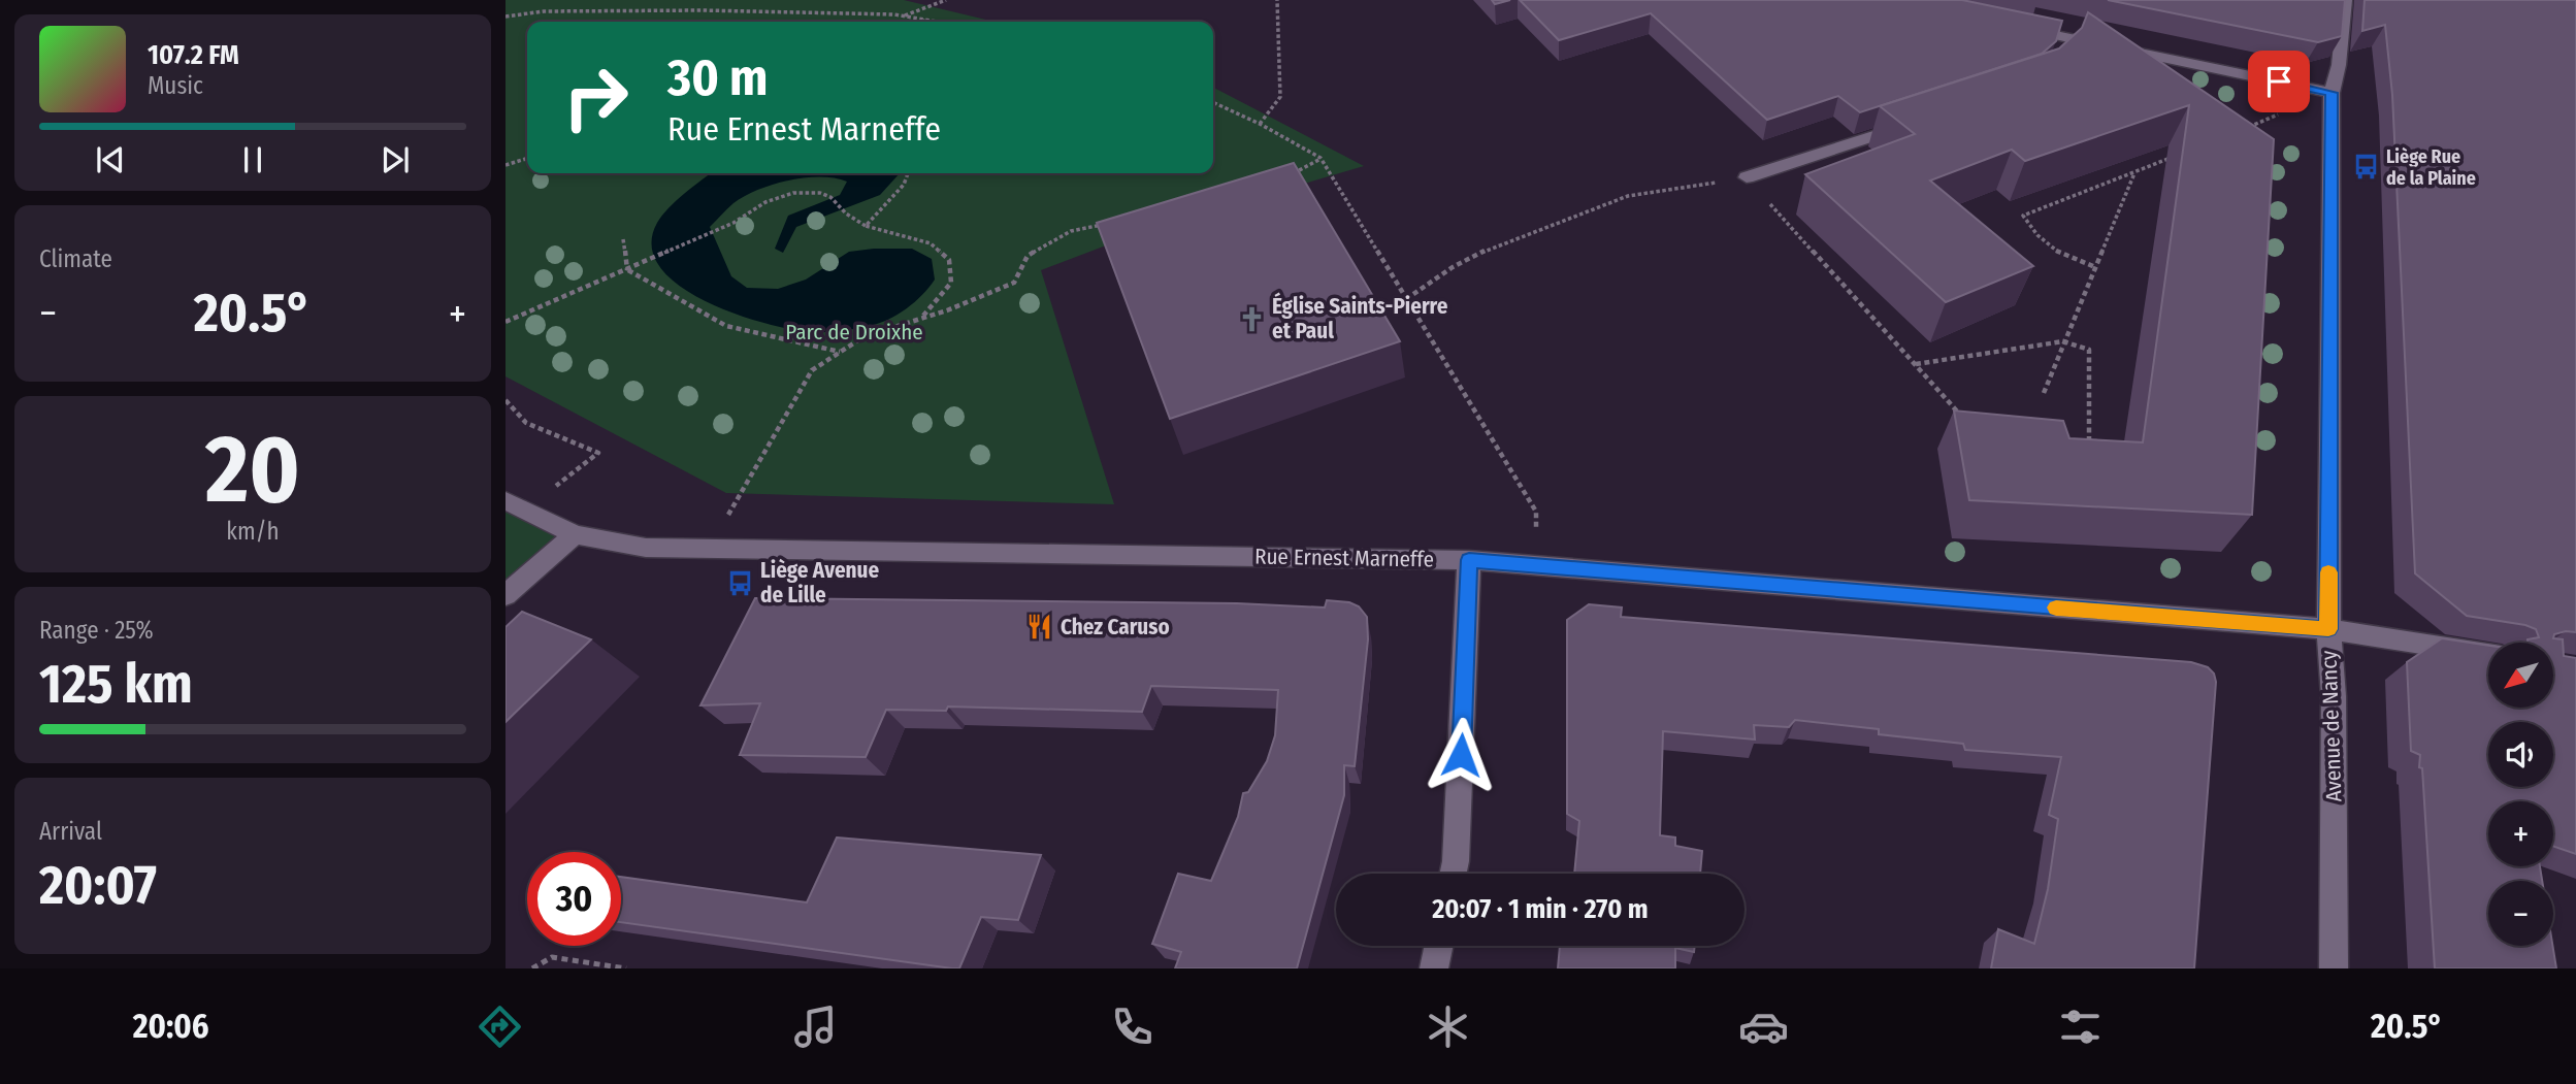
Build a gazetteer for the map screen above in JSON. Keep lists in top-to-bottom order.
{
  "streets": {
    "street": ["Rue Ernest Marneffe", "Avenue de Nancy"]
  },
  "crossings": [
    ["Rue Ernest Marneffe", "Avenue de Nancy"]
  ],
  "parks": ["Parc de Droixhe"],
  "places": {
    "bus stop": ["Liège Rue de la Plaine", "Liège Avenue de Lille"],
    "church": ["Église Saints-Pierre et Paul"],
    "restaurant": ["Chez Caruso"]
  },
  "north": "bottom left",
  "page": {
    "turn": ["30 m", "Rue Ernest Marneffe"],
    "song": ["107.2 FM", "Music"],
    "tile": [
      "Climate",
      ["20", "km/h"],
      ["Range · 25%", "125 km"],
      ["Arrival", "20:07"]
    ],
    "heat": ["−", "20.5°", "+"],
    "map_buttons": ["+", "−"],
    "limit": "30",
    "trip": "20:07 · 1 min · 270 m",
    "tabs": ["20:06", "20.5°"]
  }
}
